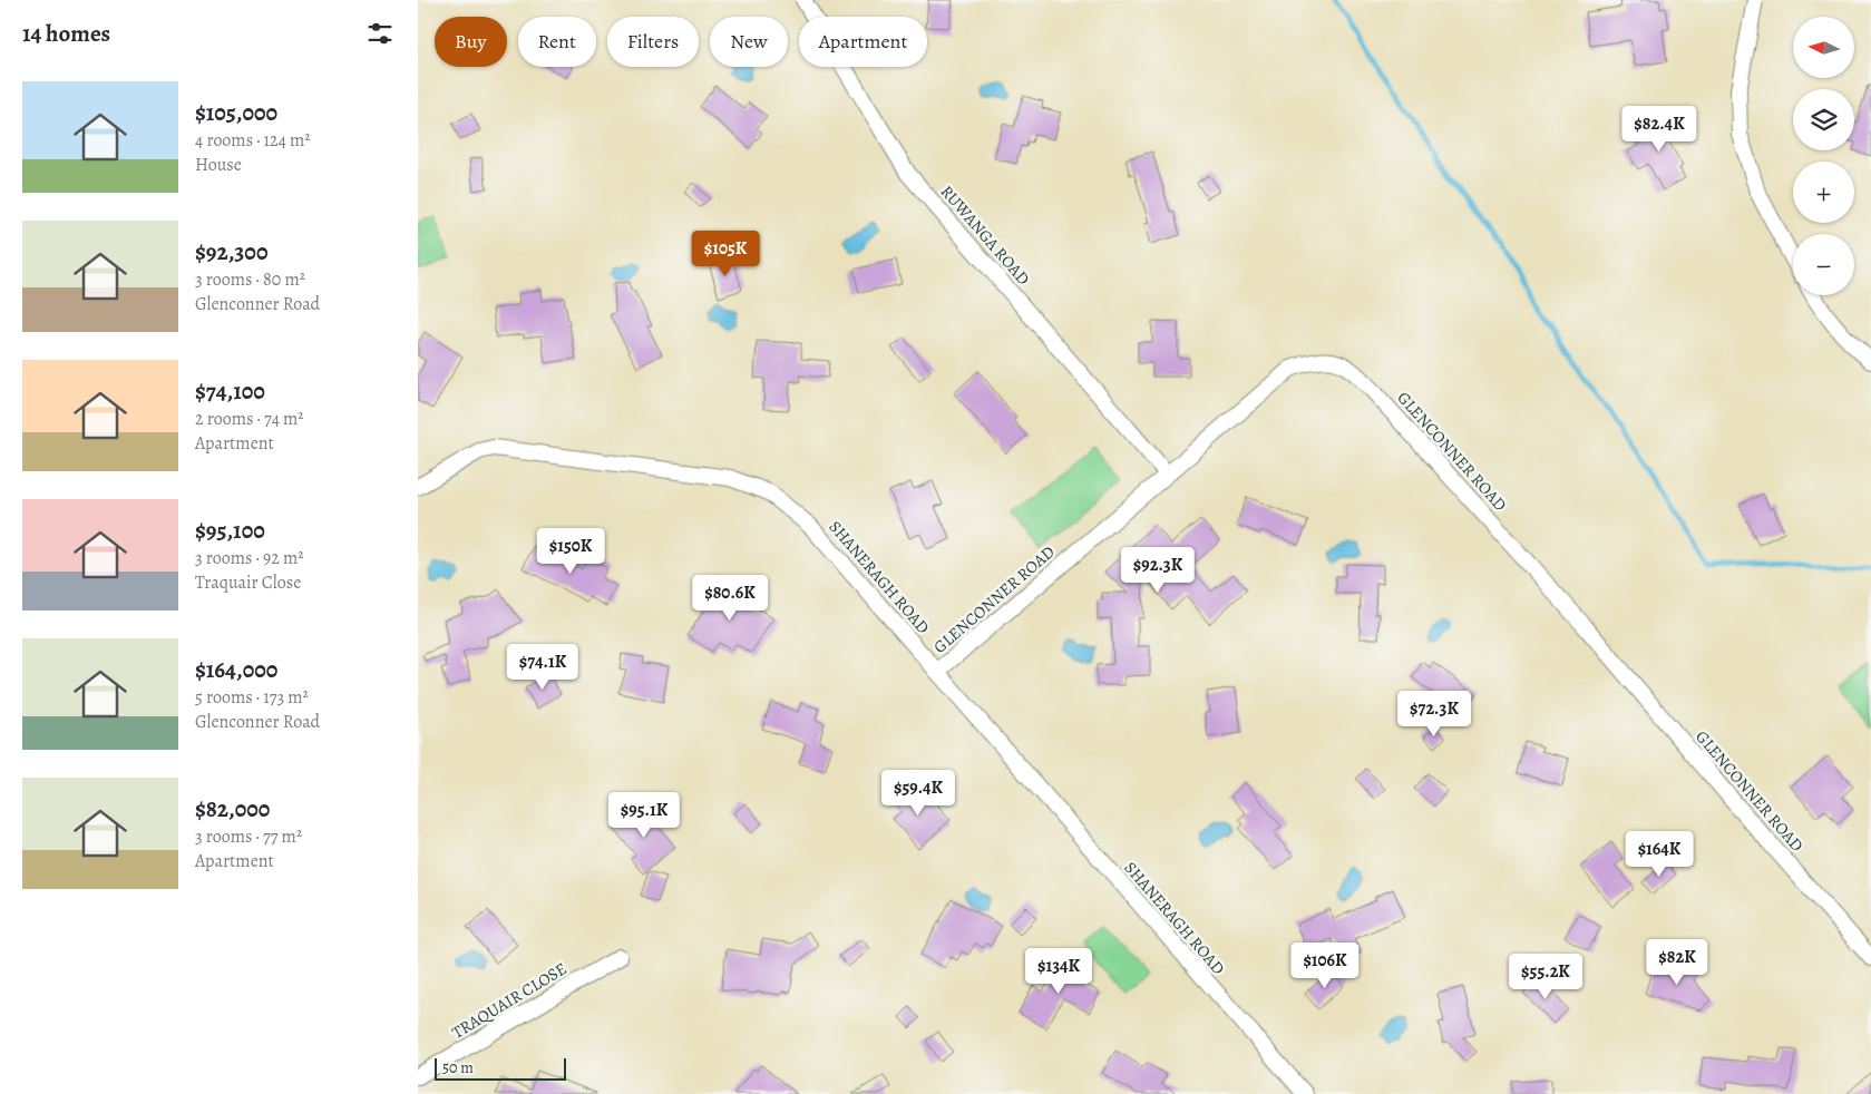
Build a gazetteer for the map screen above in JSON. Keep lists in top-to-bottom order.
{
  "streets": {
    "street": [
      "RUWANGA ROAD",
      "GLENCONNER ROAD",
      "SHANERAGH ROAD",
      "TRAQUAIR CLOSE"
    ]
  },
  "crossings": [
    ["RUWANGA ROAD", "GLENCONNER ROAD"],
    ["GLENCONNER ROAD", "SHANERAGH ROAD"]
  ],
  "scale_bar": "50 m",
  "north": "left",
  "page": {
    "heading": "14 homes",
    "map_buttons": ["+", "−"],
    "chip": [
      "Buy",
      "Rent",
      "Filters",
      "New",
      "Apartment"
    ],
    "list": [
      {
        "name": "$105,000",
        "note": "4 rooms · 124 m² · House"
      },
      {
        "name": "$92,300",
        "note": "3 rooms · 80 m² · Glenconner Road"
      },
      {
        "name": "$74,100",
        "note": "2 rooms · 74 m² · Apartment"
      },
      {
        "name": "$95,100",
        "note": "3 rooms · 92 m² · Traquair Close"
      },
      {
        "name": "$164,000",
        "note": "5 rooms · 173 m² · Glenconner Road"
      },
      {
        "name": "$82,000",
        "note": "3 rooms · 77 m² · Apartment"
      }
    ],
    "price": [
      "$82.4K",
      "$105K",
      "$150K",
      "$92.3K",
      "$80.6K",
      "$74.1K",
      "$72.3K",
      "$59.4K",
      "$95.1K",
      "$164K",
      "$82K",
      "$106K",
      "$134K",
      "$55.2K"
    ],
    "scale": "50 m"
  }
}
